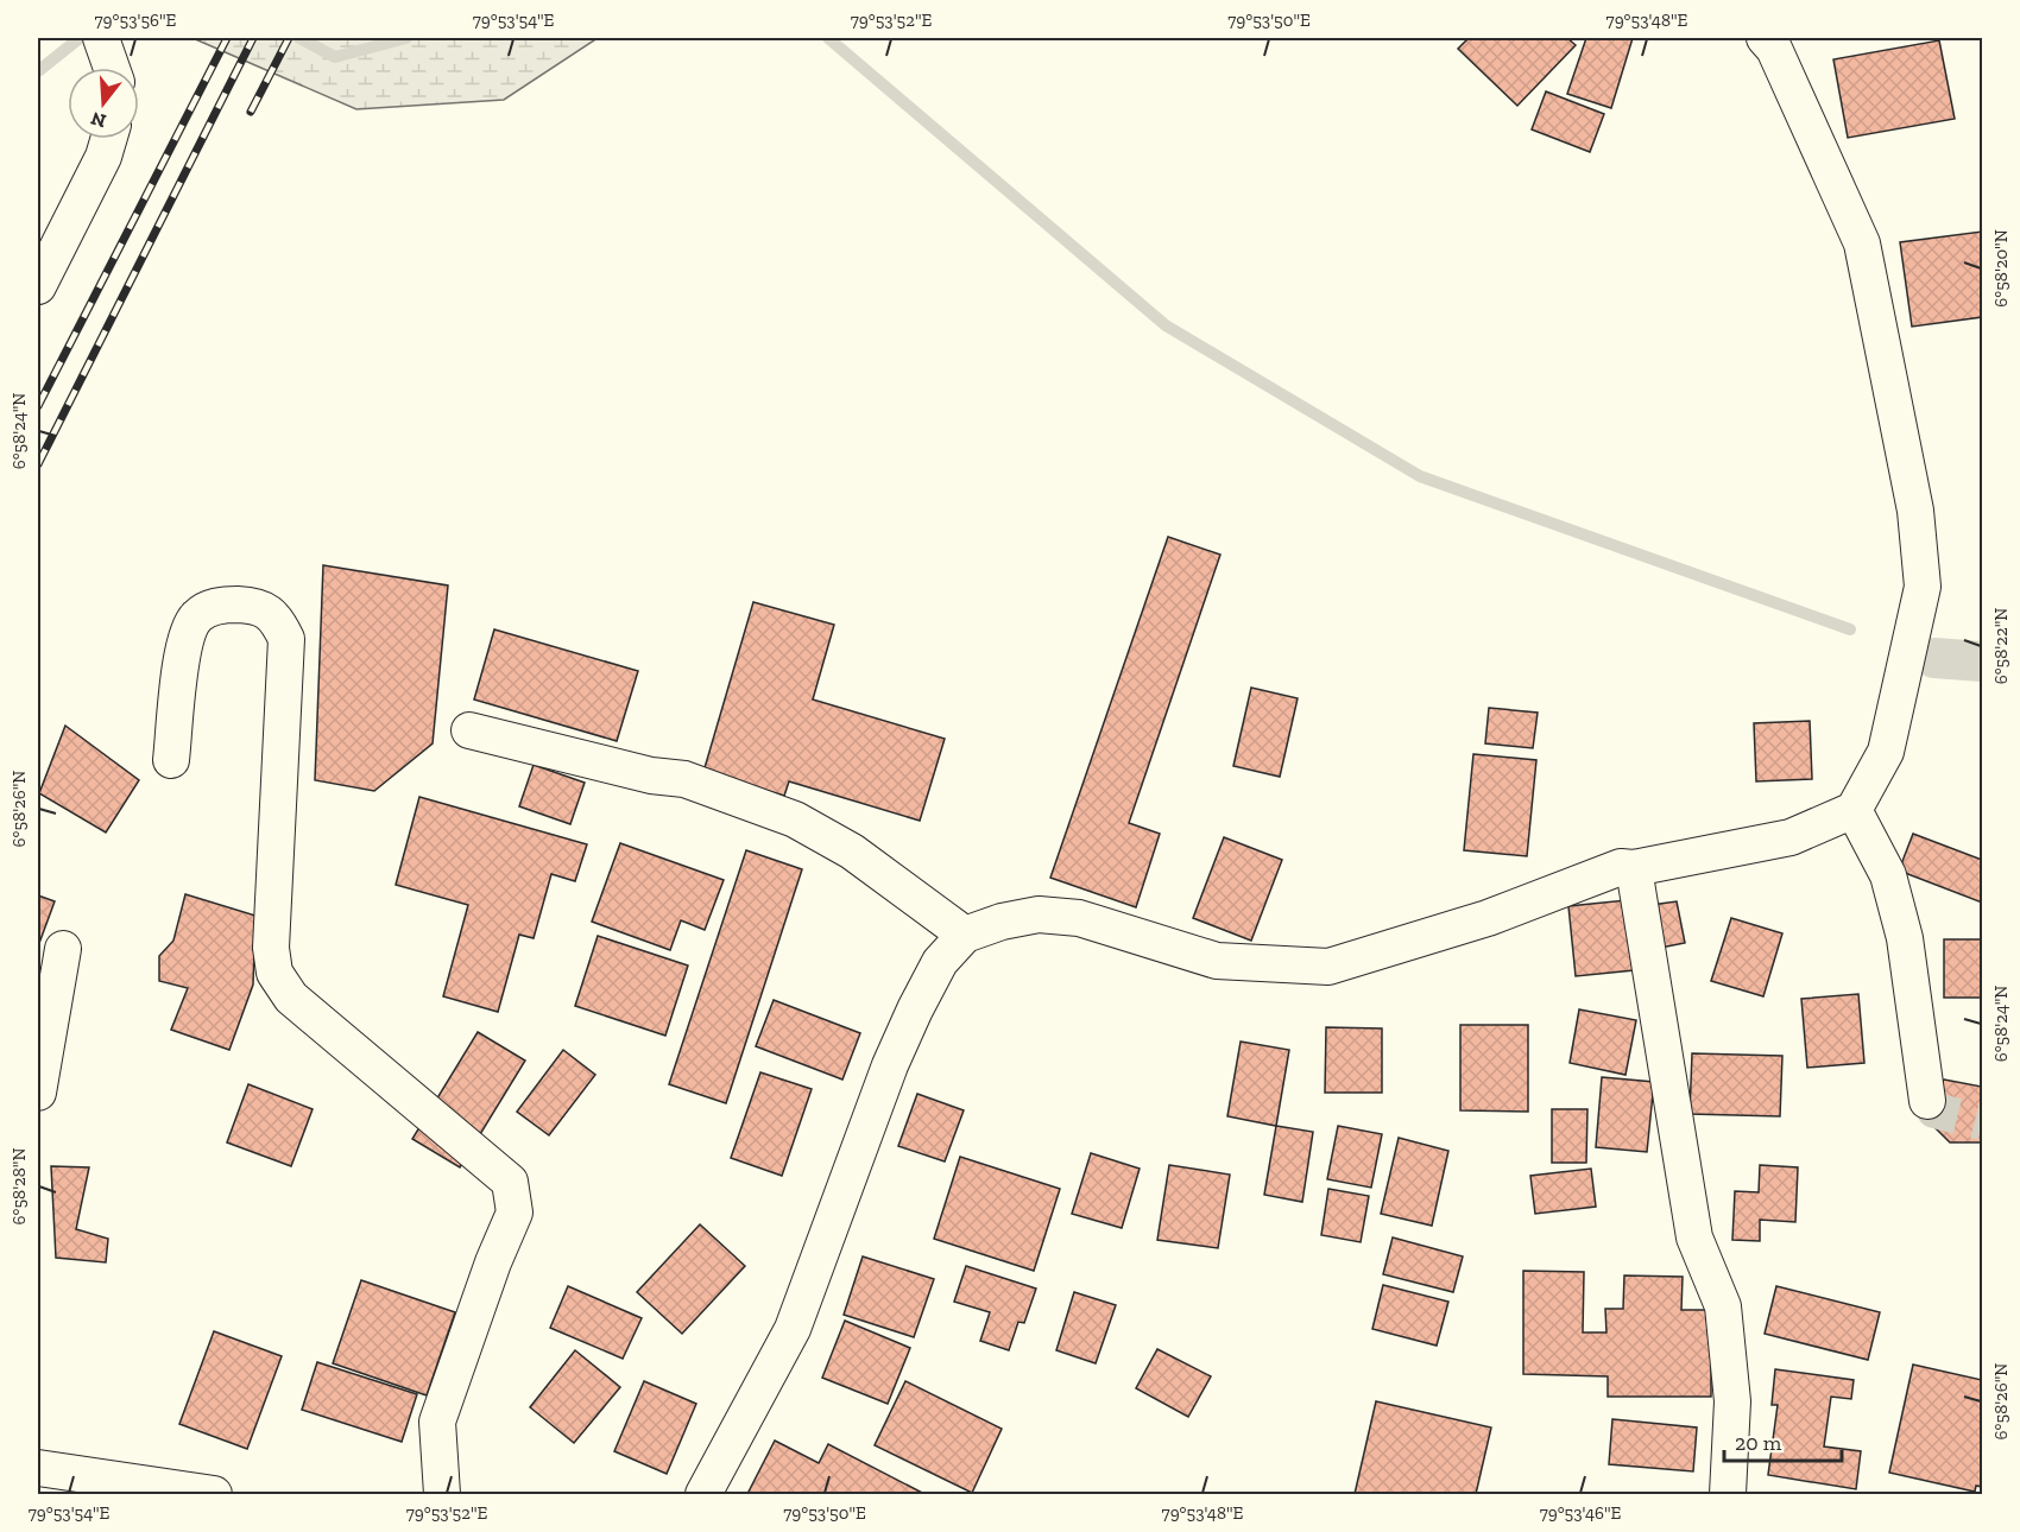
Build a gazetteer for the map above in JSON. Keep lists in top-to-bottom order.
{
  "scale_bar": "20 m",
  "north": "bottom",
  "coordinates": [
    "79°53'56\"E",
    "79°53'54\"E",
    "79°53'52\"E",
    "79°53'50\"E",
    "79°53'48\"E",
    "6°58'20\"N",
    "6°58'24\"N",
    "6°58'22\"N",
    "6°58'26\"N",
    "6°58'28\"N",
    "79°53'46\"E"
  ]
}
